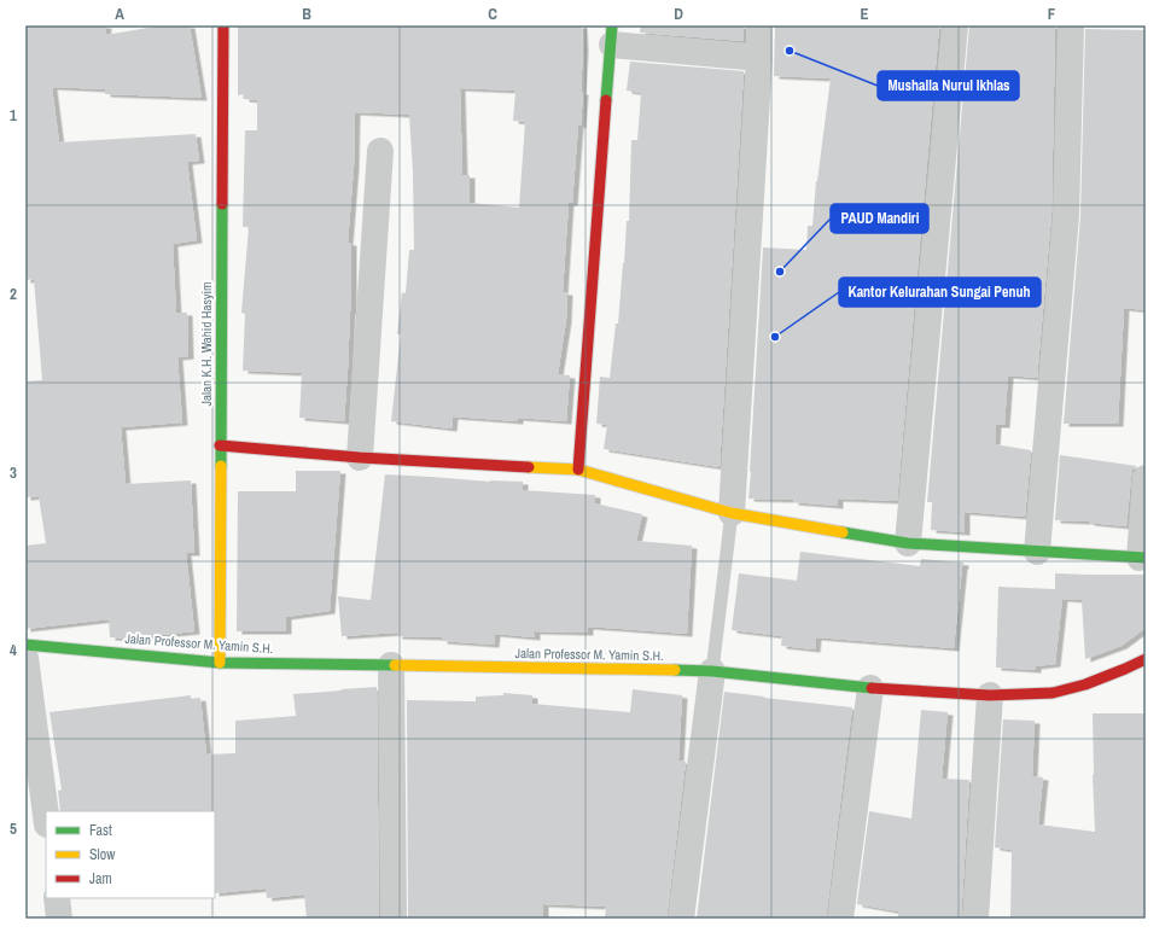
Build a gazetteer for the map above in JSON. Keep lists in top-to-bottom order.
{
  "streets": {
    "street": ["Jalan K.H. Wahid Hasyim", "Jalan Professor M. Yamin S.H."]
  },
  "crossings": [
    ["Jalan K.H. Wahid Hasyim", "Jalan Professor M. Yamin S.H."]
  ],
  "places": ["Mushalla Nurul Ikhlas", "PAUD Mandiri", "Kantor Kelurahan Sungai Penuh"],
  "legend": ["Fast", "Slow", "Jam"],
  "grid": {
    "columns": [
      "A",
      "B",
      "C",
      "D",
      "E",
      "F"
    ],
    "rows": [
      "1",
      "2",
      "3",
      "4",
      "5"
    ]
  }
}
